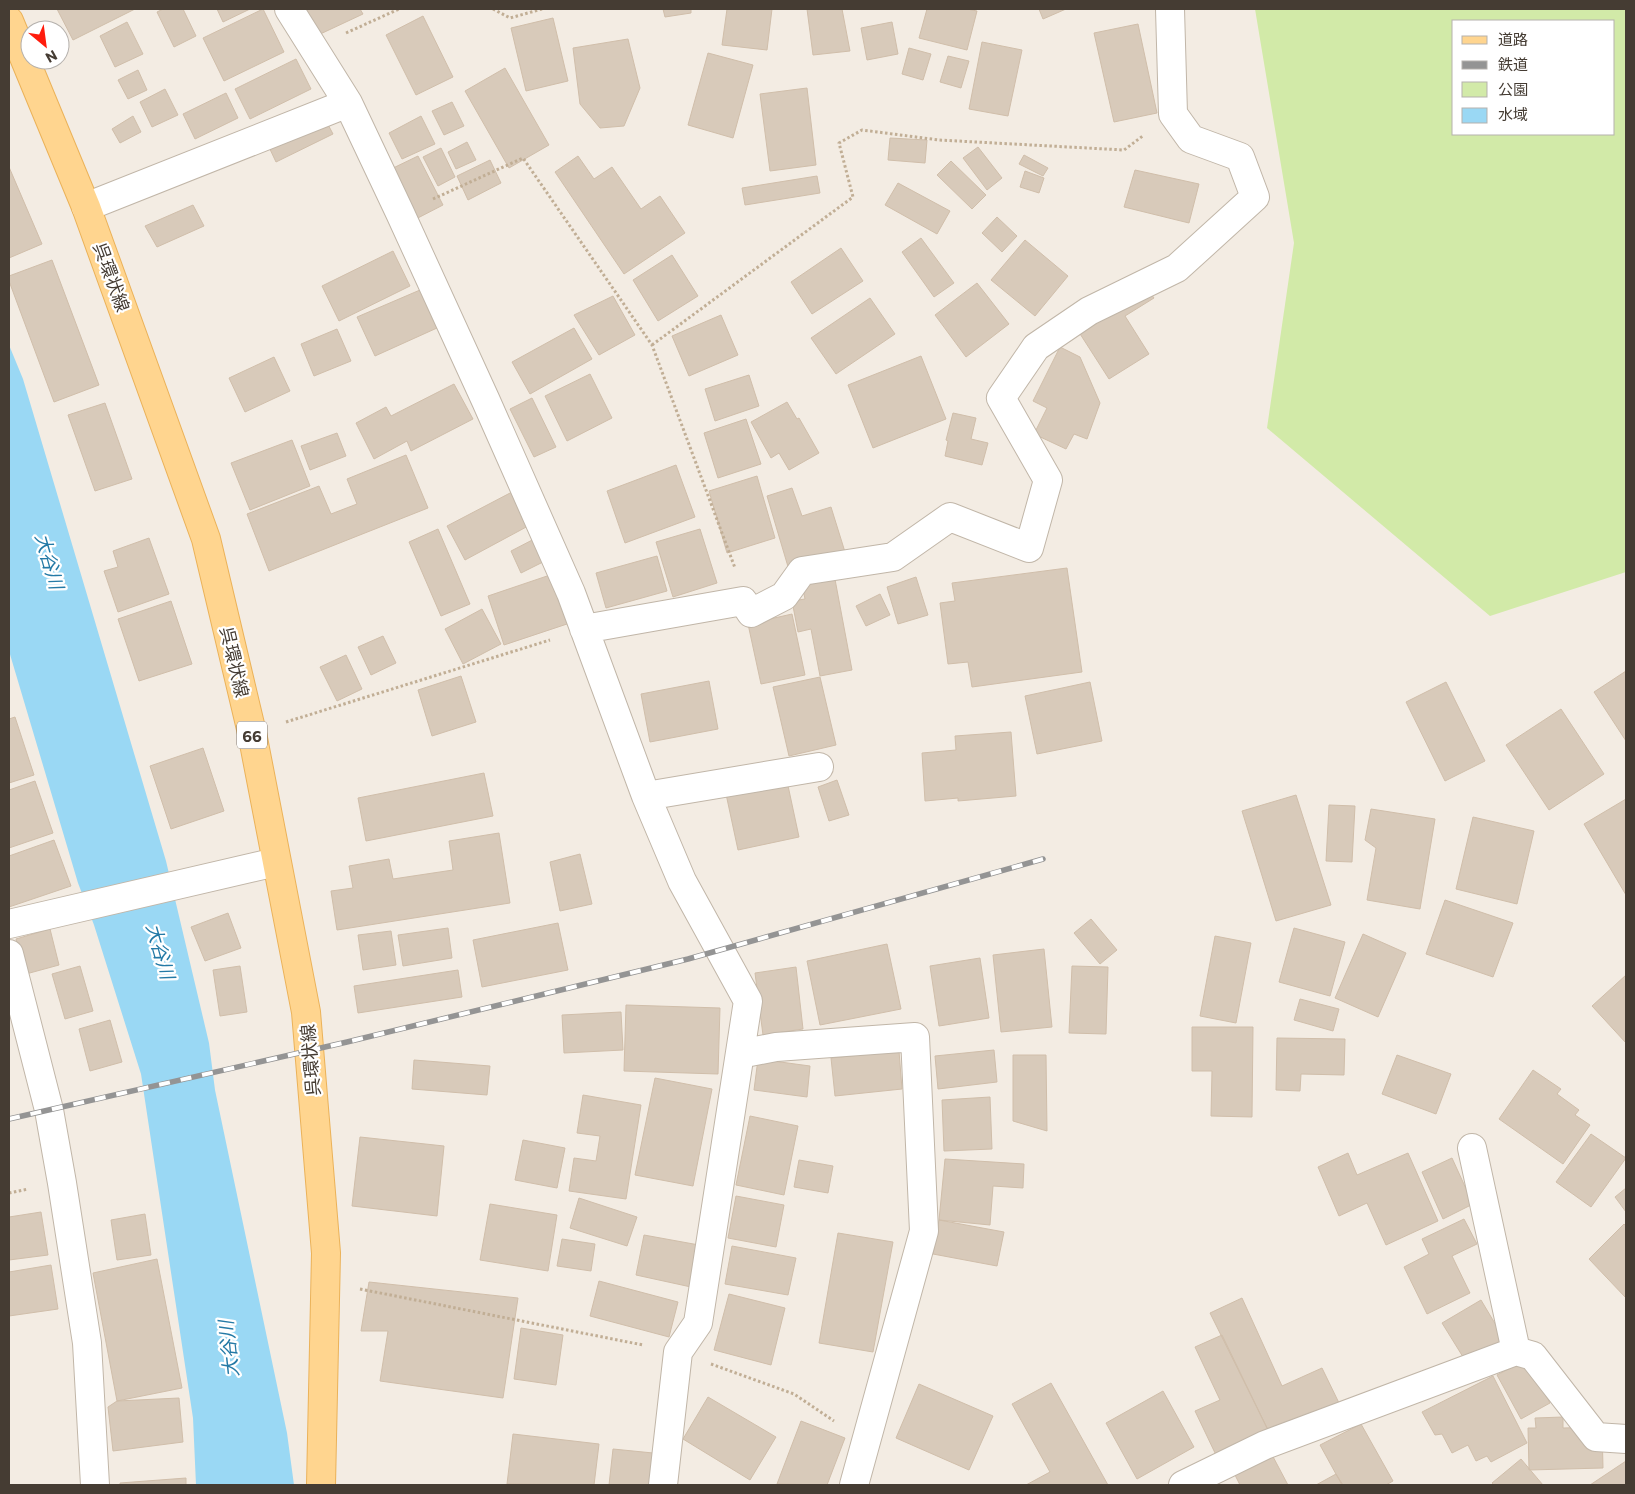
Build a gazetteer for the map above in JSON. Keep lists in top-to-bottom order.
{
  "streets": {
    "main road": ["呉環状線", "66"]
  },
  "water": ["大谷川"],
  "legend": [
    "道路",
    "鉄道",
    "公園",
    "水域"
  ],
  "north": "bottom right"
}
